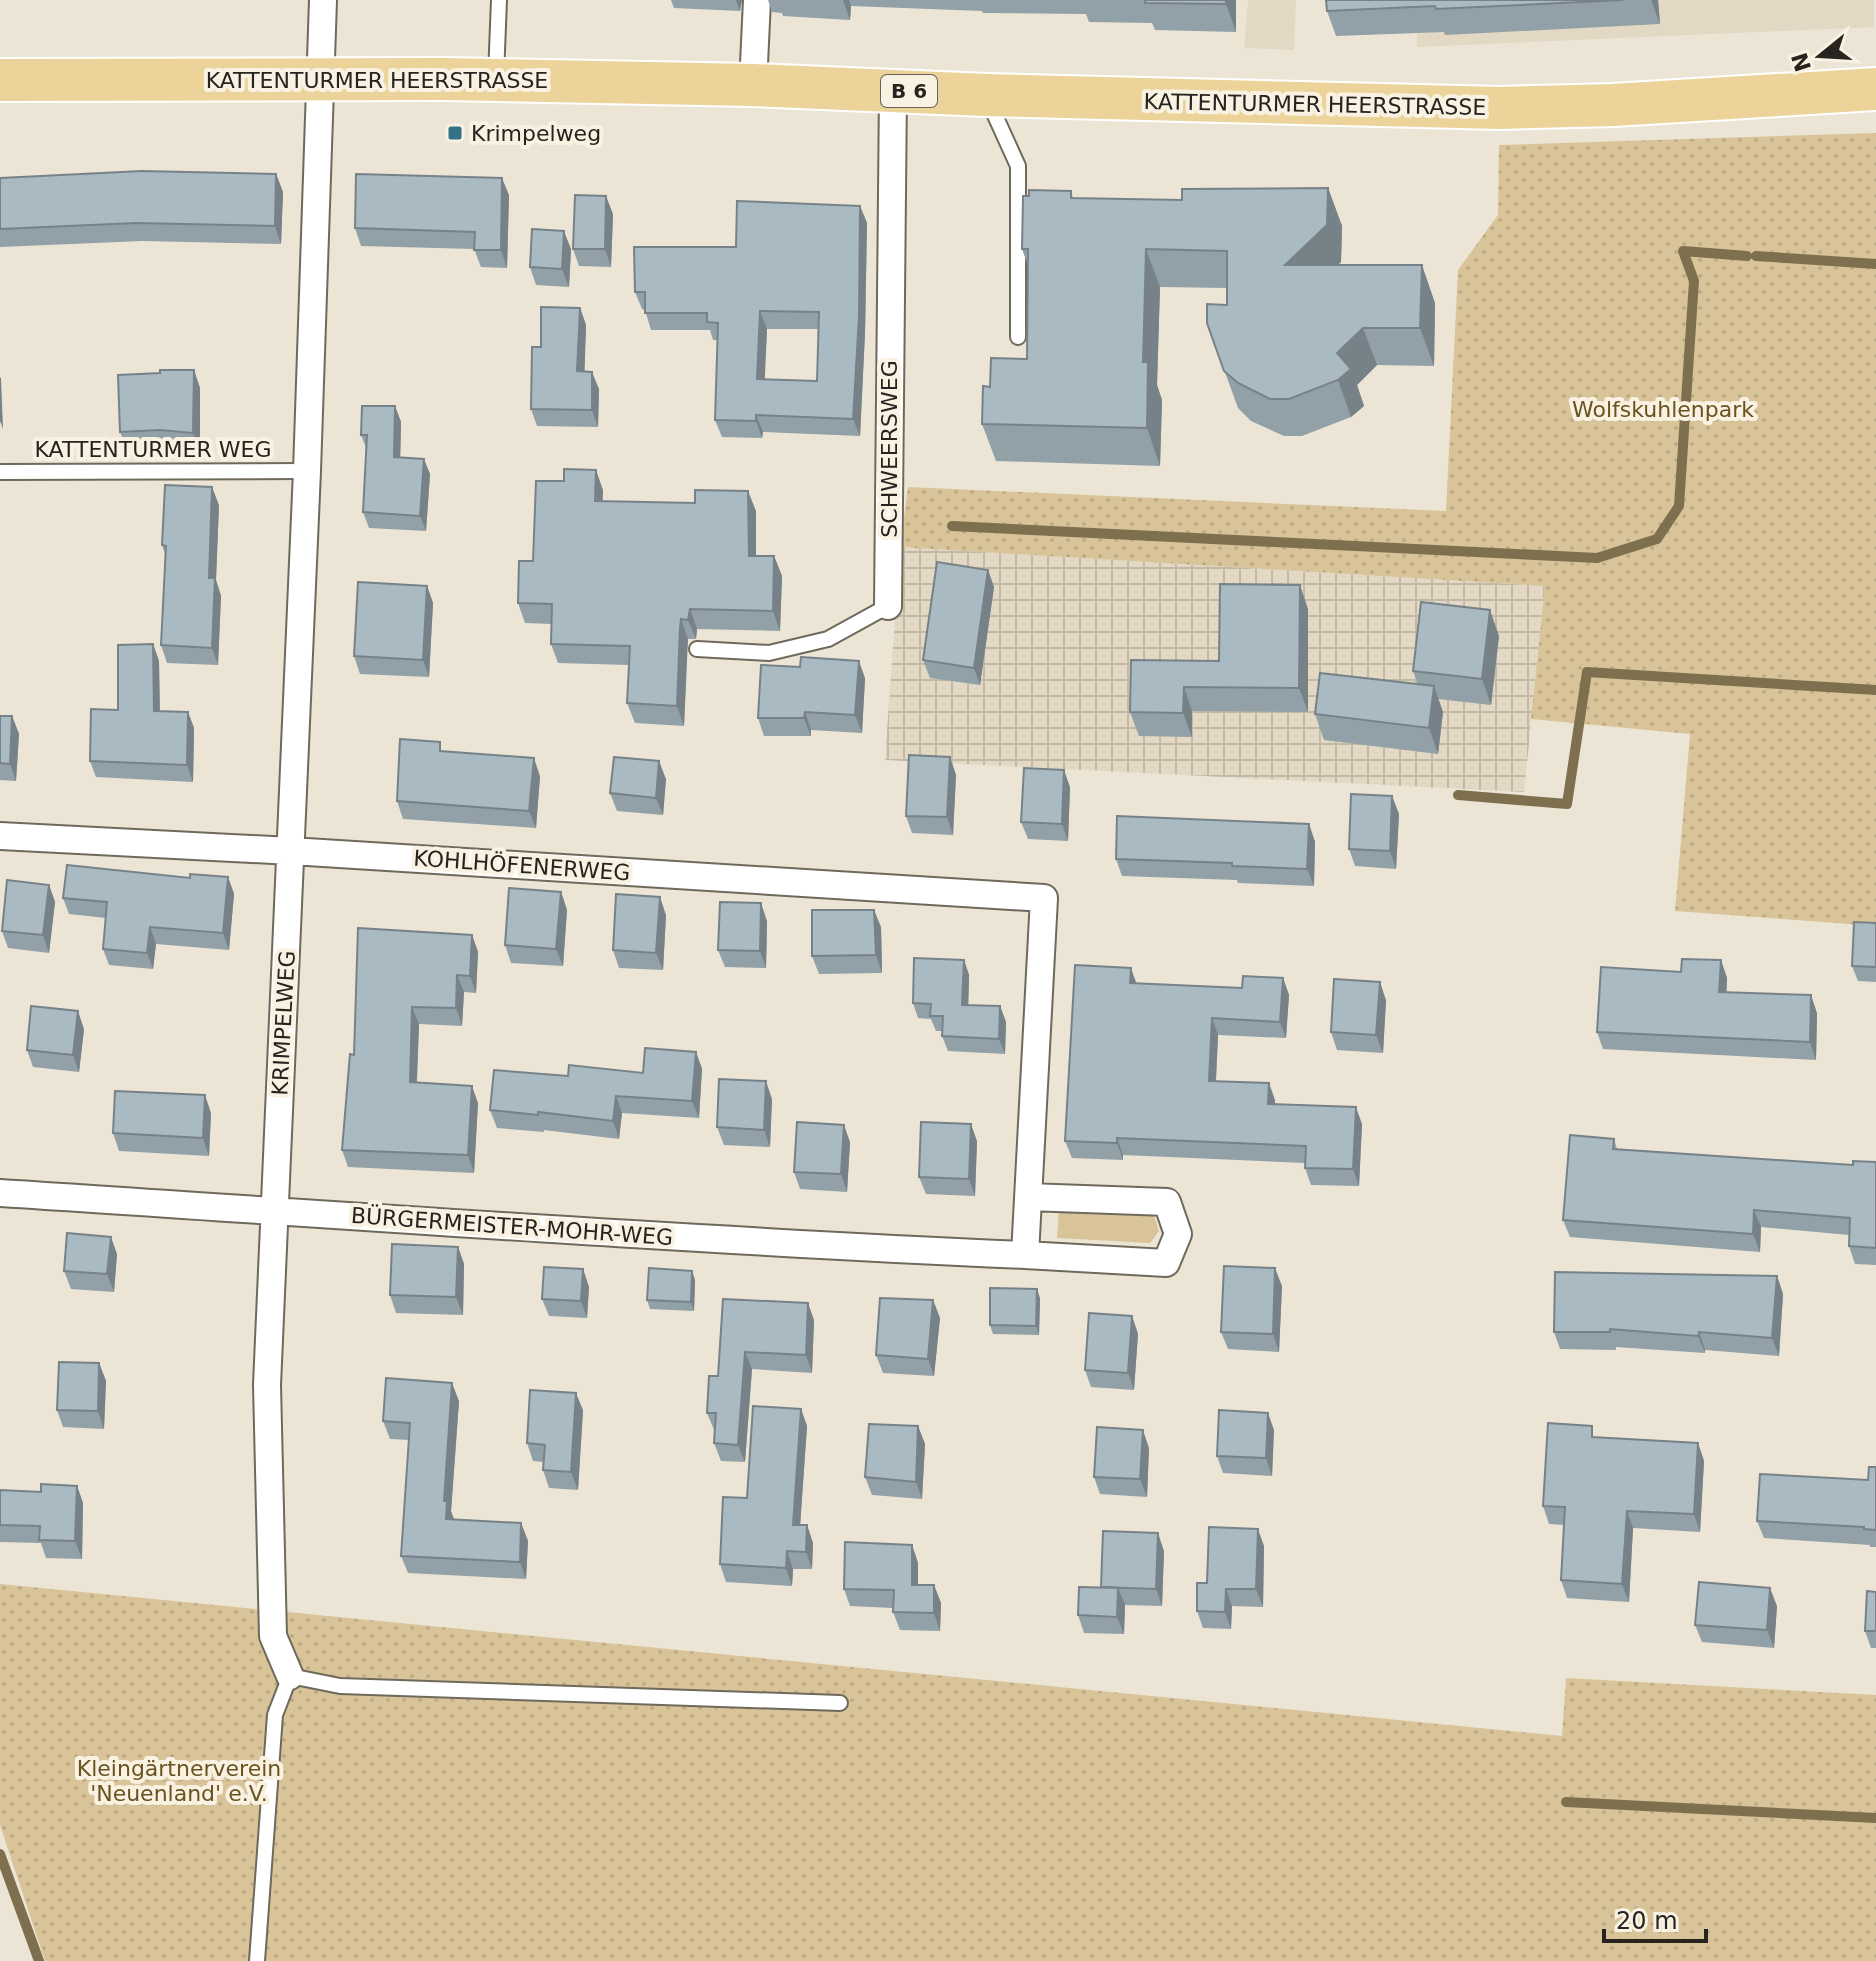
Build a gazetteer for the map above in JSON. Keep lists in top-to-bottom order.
{
  "streets": {
    "main road": ["KATTENTURMER HEERSTRASSE", "B 6"],
    "street": [
      "SCHWEERSWEG",
      "KOHLHÖFENERWEG",
      "KRIMPELWEG",
      "BÜRGERMEISTER-MOHR-WEG"
    ],
    "lane": ["KATTENTURMER WEG"]
  },
  "crossings": [
    ["KATTENTURMER HEERSTRASSE", "SCHWEERSWEG"],
    ["KATTENTURMER HEERSTRASSE", "KRIMPELWEG"],
    ["KATTENTURMER WEG", "KRIMPELWEG"],
    ["KOHLHÖFENERWEG", "KRIMPELWEG"],
    ["KOHLHÖFENERWEG", "BÜRGERMEISTER-MOHR-WEG"],
    ["KRIMPELWEG", "BÜRGERMEISTER-MOHR-WEG"]
  ],
  "parks": ["Wolfskuhlenpark", "Kleingärtnerverein 'Neuenland' e.V."],
  "places": {
    "transit": ["Krimpelweg"]
  },
  "scale_bar": "20 m",
  "north": "left"
}
